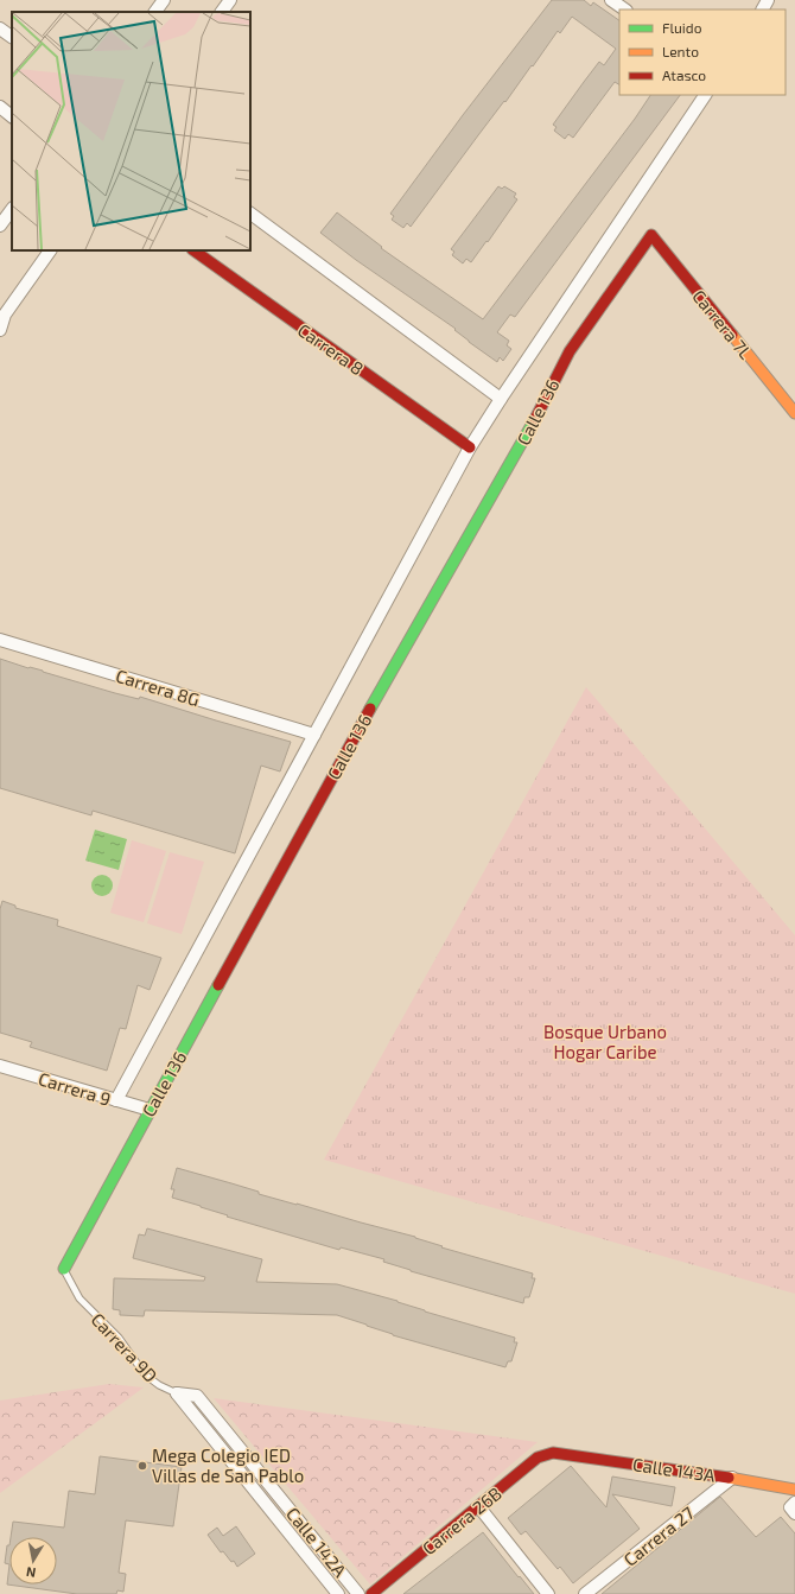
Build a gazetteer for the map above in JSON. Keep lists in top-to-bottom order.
{
  "streets": {
    "street": [
      "Carrera 7L",
      "Carrera 8",
      "Calle 136",
      "Carrera 8G",
      "Carrera 9",
      "Carrera 9D",
      "Calle 143A",
      "Carrera 26B",
      "Carrera 27",
      "Calle 142A"
    ]
  },
  "crossings": [
    ["Carrera 7L", "Calle 136"],
    ["Carrera 8", "Calle 136"],
    ["Calle 136", "Carrera 8G"],
    ["Calle 136", "Carrera 9"],
    ["Calle 136", "Carrera 9D"],
    ["Carrera 9D", "Calle 142A"],
    ["Calle 143A", "Carrera 26B"],
    ["Calle 143A", "Carrera 27"]
  ],
  "parks": ["Bosque Urbano Hogar Caribe"],
  "places": ["Mega Colegio IED Villas de San Pablo"],
  "legend": ["Fluido", "Lento", "Atasco"],
  "north": "bottom"
}
